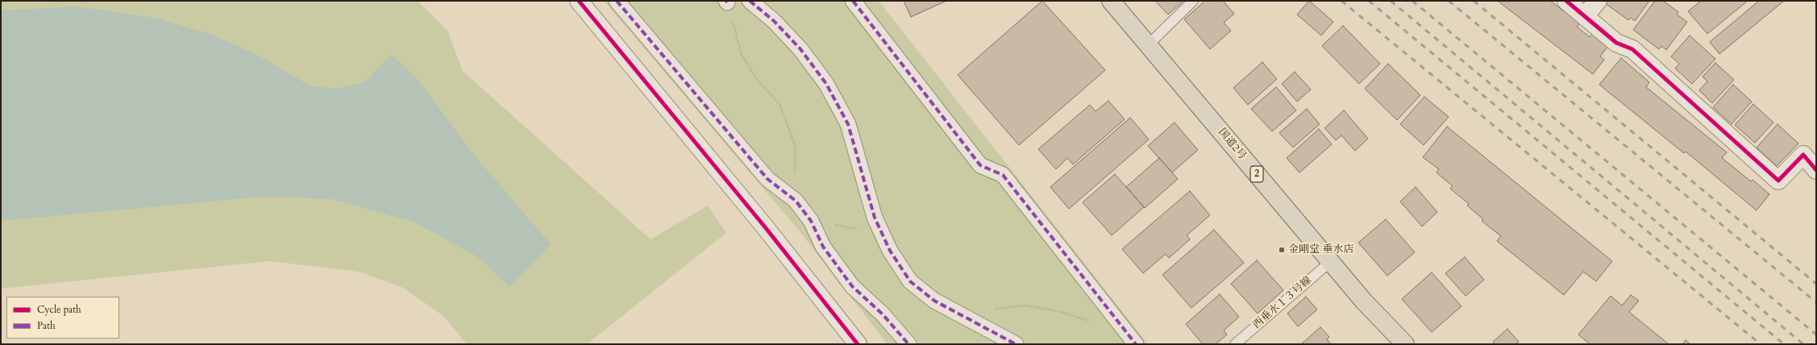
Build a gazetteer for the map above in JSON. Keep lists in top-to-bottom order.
{
  "streets": {
    "highway": ["国道2号", "2"],
    "lane": ["西垂水１３号線"]
  },
  "crossings": [
    ["国道2号", "西垂水１３号線"]
  ],
  "places": ["金剛堂 垂水店"],
  "legend": ["Cycle path", "Path"]
}
